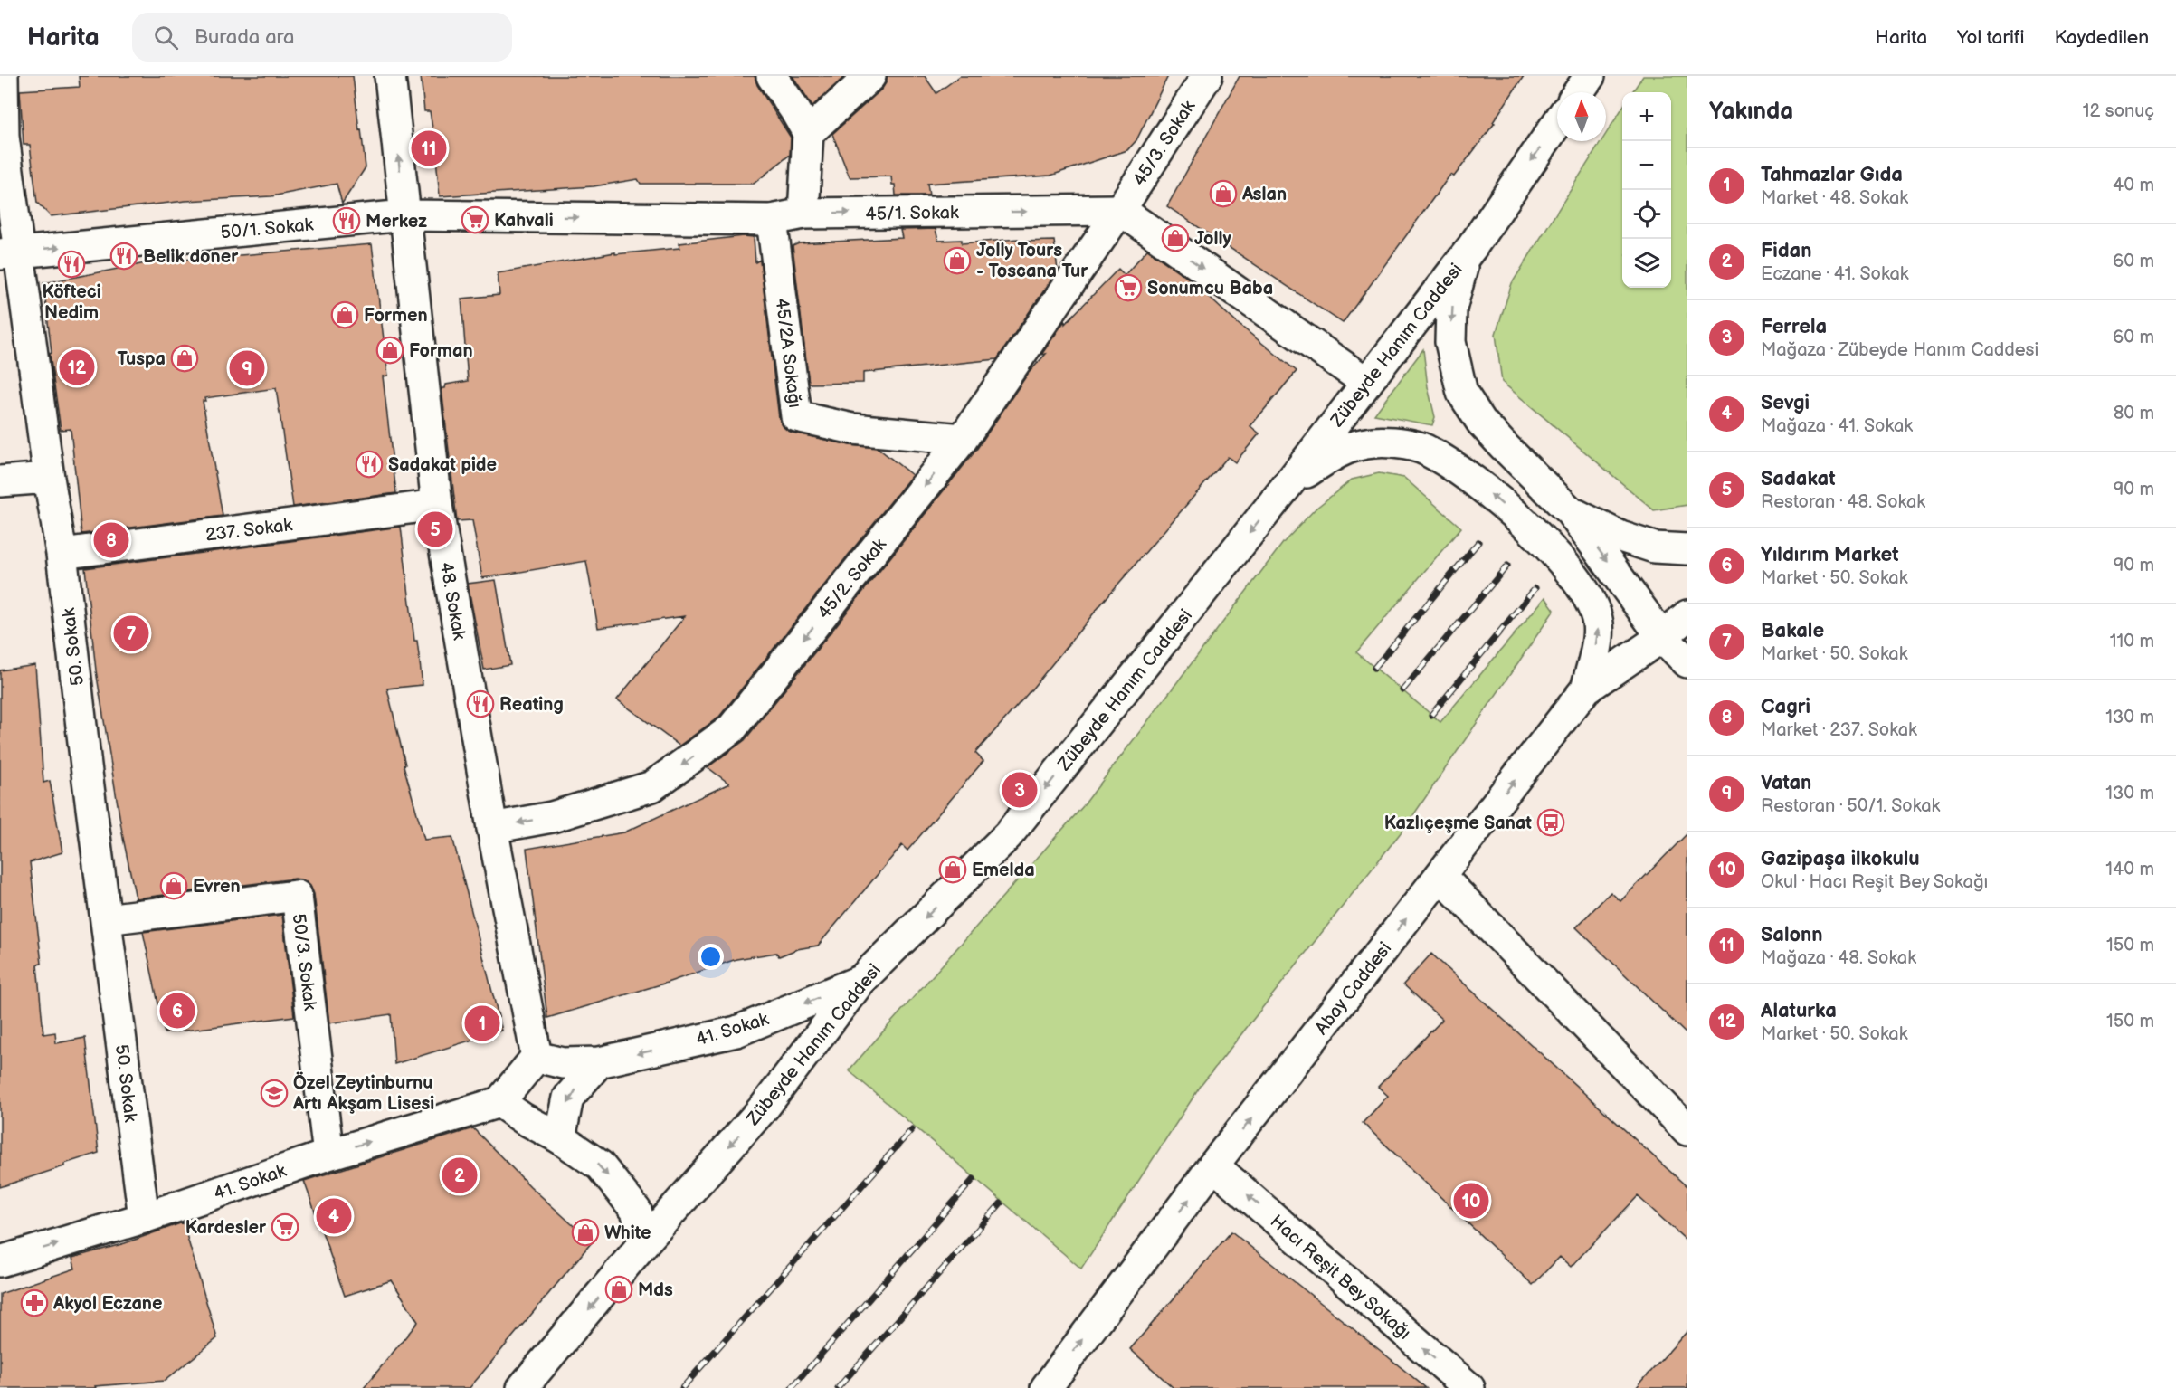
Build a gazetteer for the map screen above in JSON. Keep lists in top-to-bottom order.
{
  "streets": {
    "main road": [
      "45/3. Sokak",
      "45/1. Sokak",
      "50/1. Sokak",
      "Zübeyde Hanım Caddesi",
      "45/2A Sokağı",
      "237. Sokak",
      "45/2. Sokak",
      "48. Sokak",
      "50. Sokak",
      "50/3. Sokak",
      "Abay Caddesi",
      "41. Sokak",
      "Hacı Reşit Bey Sokağı"
    ]
  },
  "crossings": [
    ["45/3. Sokak", "45/1. Sokak"],
    ["45/3. Sokak", "45/2. Sokak"],
    ["45/1. Sokak", "50/1. Sokak"],
    ["45/1. Sokak", "45/2A Sokağı"],
    ["45/1. Sokak", "45/2. Sokak"],
    ["45/1. Sokak", "48. Sokak"],
    ["50/1. Sokak", "48. Sokak"],
    ["50/1. Sokak", "50. Sokak"],
    ["Zübeyde Hanım Caddesi", "41. Sokak"],
    ["45/2A Sokağı", "45/2. Sokak"],
    ["237. Sokak", "48. Sokak"],
    ["237. Sokak", "50. Sokak"],
    ["45/2. Sokak", "48. Sokak"],
    ["48. Sokak", "41. Sokak"],
    ["50. Sokak", "50/3. Sokak"],
    ["50. Sokak", "41. Sokak"],
    ["50/3. Sokak", "41. Sokak"],
    ["Abay Caddesi", "Hacı Reşit Bey Sokağı"]
  ],
  "one_way": [
    "45/1. Sokak",
    "50/1. Sokak",
    "Zübeyde Hanım Caddesi",
    "45/2. Sokak",
    "Abay Caddesi",
    "Hacı Reşit Bey Sokağı"
  ],
  "places": {
    "shop": [
      "Aslan",
      "Jolly",
      "Jolly Tours - Toscana Tur",
      "Formen",
      "Forman",
      "Tuspa",
      "Emelda",
      "Evren",
      "White",
      "Mds"
    ],
    "supermarket": ["Kahvali", "Sonumcu Baba", "Kardesler"],
    "restaurant": [
      "Merkez",
      "Belik doner",
      "Köfteci Nedim",
      "Sadakat pide",
      "Reating"
    ],
    "bus stop": ["Kazlıçeşme Sanat"],
    "school or university": ["Özel Zeytinburnu Artı Akşam Lisesi"],
    "pharmacy": ["Akyol Eczane"]
  },
  "north": "top",
  "page": {
    "header": "Harita",
    "search": "Burada ara",
    "nav": ["Harita", "Yol tarifi", "Kaydedilen"],
    "heading": ["Yakında", "12 sonuç"],
    "map_buttons": ["+", "−"],
    "pins": [
      "11",
      "12",
      "9",
      "5",
      "8",
      "7",
      "3",
      "6",
      "1",
      "2",
      "10",
      "4"
    ],
    "list": [
      {
        "mark": "1",
        "name": "Tahmazlar Gıda",
        "note": "Market · 48. Sokak",
        "value": "40 m"
      },
      {
        "mark": "2",
        "name": "Fidan",
        "note": "Eczane · 41. Sokak",
        "value": "60 m"
      },
      {
        "mark": "3",
        "name": "Ferrela",
        "note": "Mağaza · Zübeyde Hanım Caddesi",
        "value": "60 m"
      },
      {
        "mark": "4",
        "name": "Sevgi",
        "note": "Mağaza · 41. Sokak",
        "value": "80 m"
      },
      {
        "mark": "5",
        "name": "Sadakat",
        "note": "Restoran · 48. Sokak",
        "value": "90 m"
      },
      {
        "mark": "6",
        "name": "Yıldırım Market",
        "note": "Market · 50. Sokak",
        "value": "90 m"
      },
      {
        "mark": "7",
        "name": "Bakale",
        "note": "Market · 50. Sokak",
        "value": "110 m"
      },
      {
        "mark": "8",
        "name": "Cagri",
        "note": "Market · 237. Sokak",
        "value": "130 m"
      },
      {
        "mark": "9",
        "name": "Vatan",
        "note": "Restoran · 50/1. Sokak",
        "value": "130 m"
      },
      {
        "mark": "10",
        "name": "Gazipaşa ilkokulu",
        "note": "Okul · Hacı Reşit Bey Sokağı",
        "value": "140 m"
      },
      {
        "mark": "11",
        "name": "Salonn",
        "note": "Mağaza · 48. Sokak",
        "value": "150 m"
      },
      {
        "mark": "12",
        "name": "Alaturka",
        "note": "Market · 50. Sokak",
        "value": "150 m"
      }
    ]
  }
}
